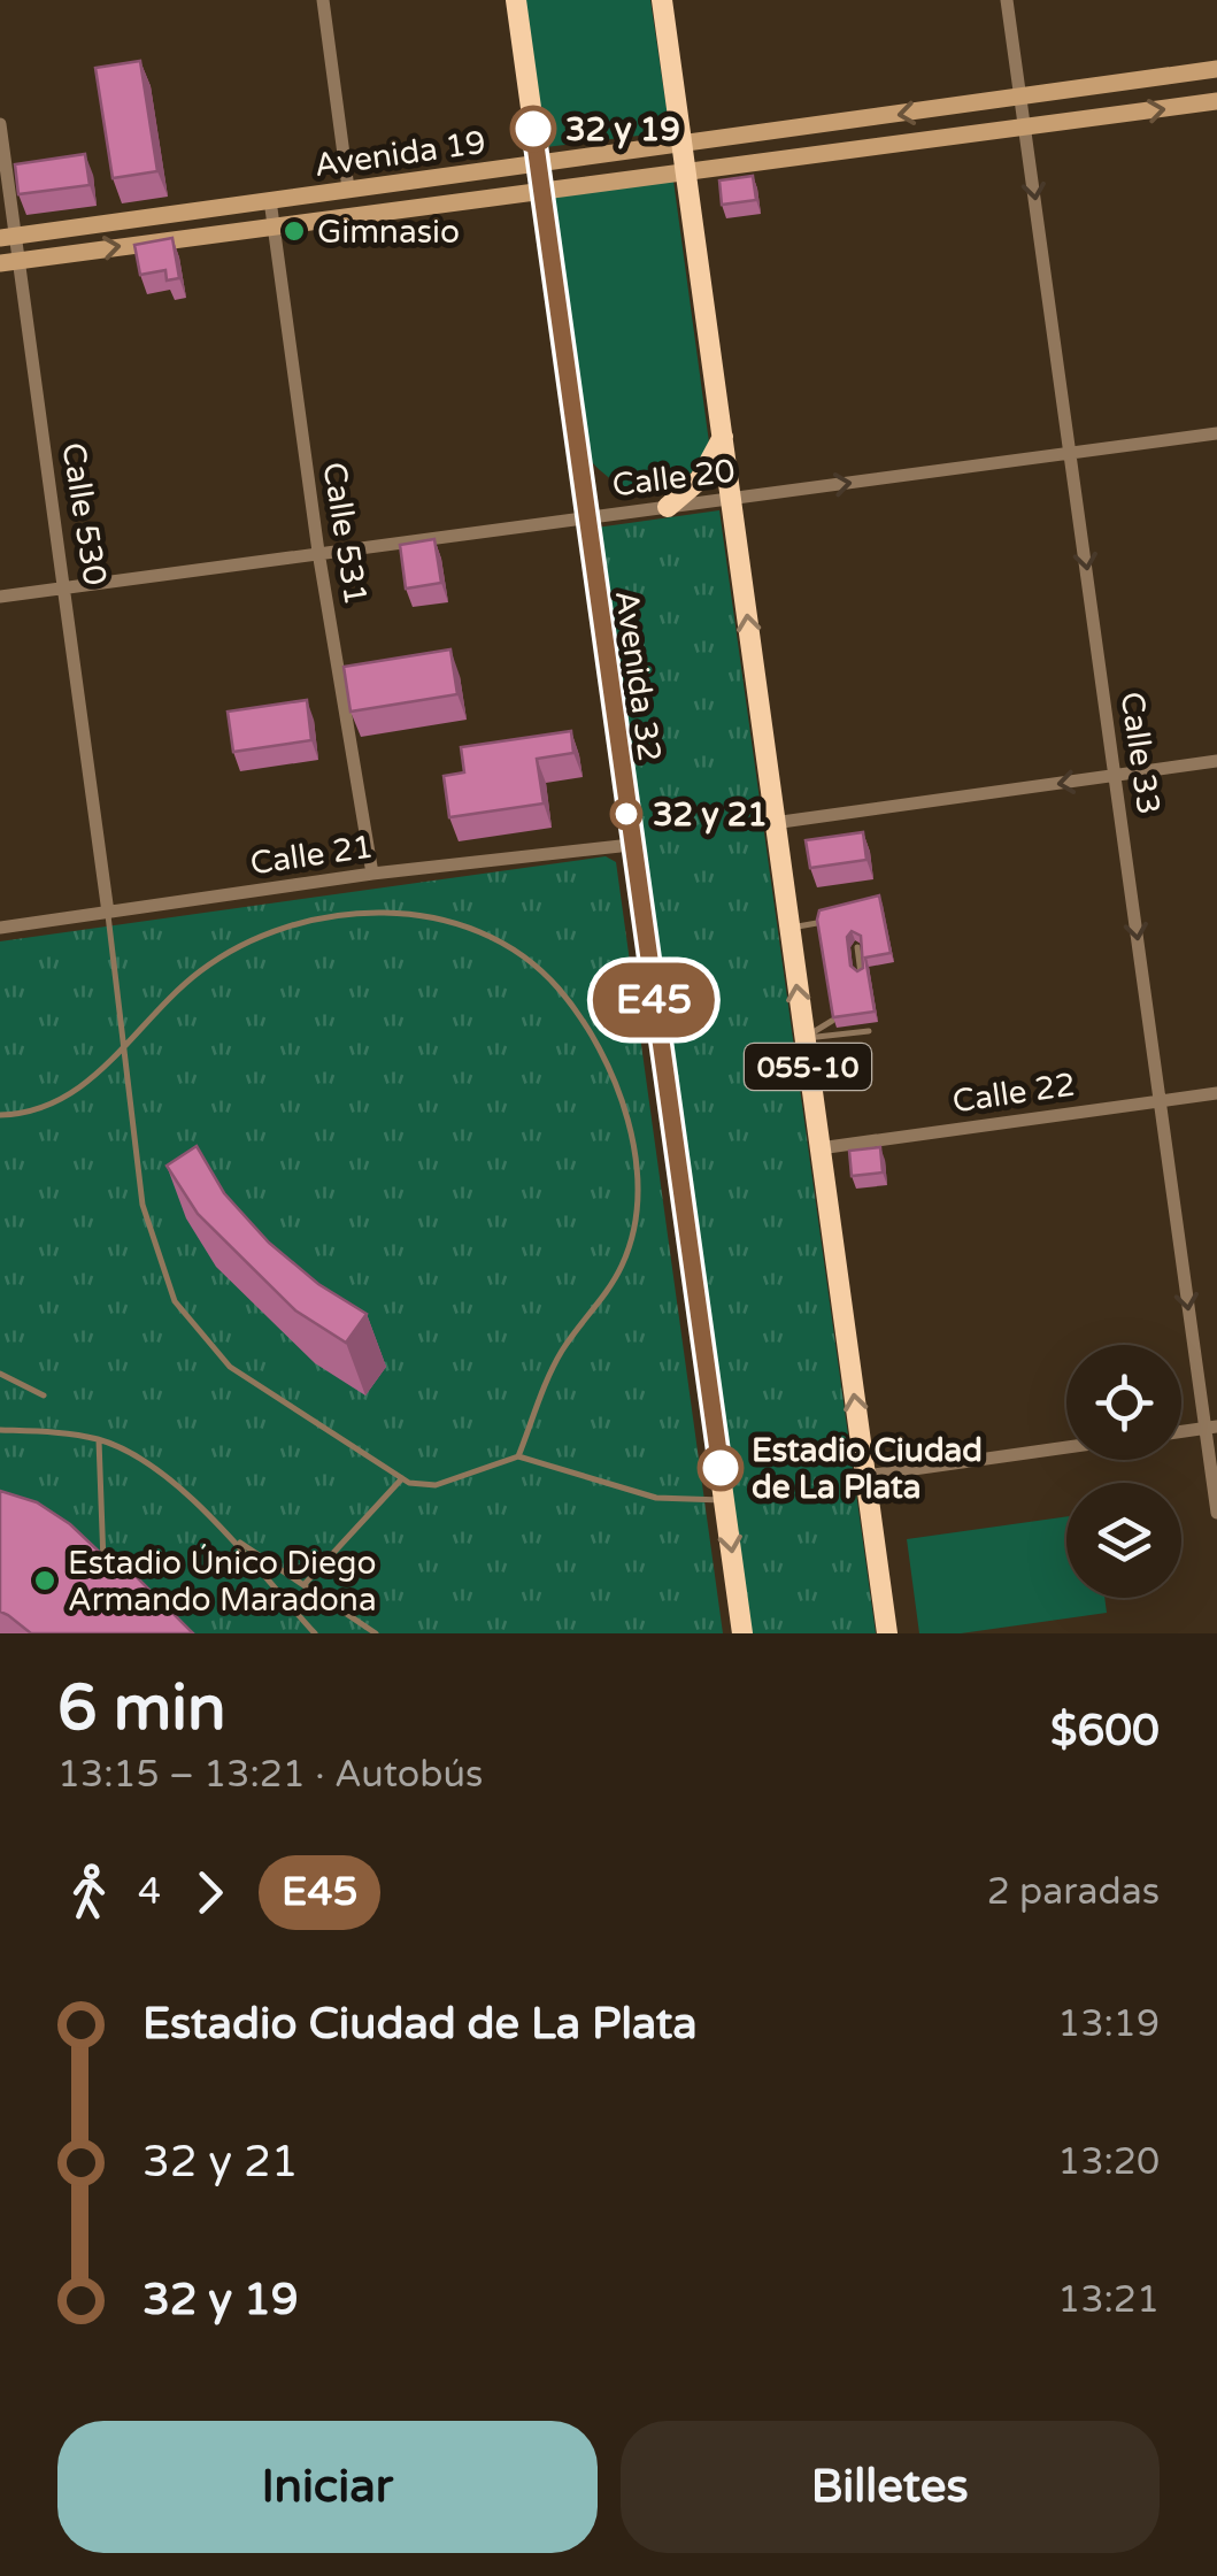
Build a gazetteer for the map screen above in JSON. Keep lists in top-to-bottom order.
{
  "streets": {
    "highway": ["Avenida 32", "055-10"],
    "main road": ["Avenida 19"],
    "street": [
      "Calle 20",
      "Calle 530",
      "Calle 531",
      "Calle 33",
      "Calle 21",
      "Calle 22"
    ]
  },
  "crossings": [
    ["Avenida 19", "Calle 530"],
    ["Avenida 19", "Calle 531"],
    ["Avenida 19", "Avenida 32"],
    ["Avenida 19", "Calle 33"],
    ["Avenida 19", "055-10"],
    ["Calle 20", "Calle 530"],
    ["Calle 20", "Calle 531"],
    ["Calle 20", "Avenida 32"],
    ["Calle 20", "Calle 33"],
    ["Calle 20", "055-10"],
    ["Calle 530", "Calle 21"],
    ["Calle 531", "Calle 21"],
    ["Avenida 32", "Calle 21"],
    ["Calle 33", "Calle 22"],
    ["055-10", "Calle 22"]
  ],
  "one_way": ["Calle 33"],
  "places": [
    "32 y 19",
    "Gimnasio",
    "32 y 21",
    "Estadio Ciudad de La Plata",
    "Estadio Único Diego Armando Maradona"
  ],
  "lines": ["bus line E45"],
  "page": {
    "on_map": "E45",
    "heading": ["6 min", "13:15 – 13:21 · Autobús", "$600"],
    "legs": ["4", "E45", "2 paradas"],
    "list": [
      {
        "name": "Estadio Ciudad de La Plata",
        "value": "13:19"
      },
      {
        "name": "32 y 21",
        "value": "13:20"
      },
      {
        "name": "32 y 19",
        "value": "13:21"
      }
    ],
    "buttons": ["Iniciar", "Billetes"]
  }
}
